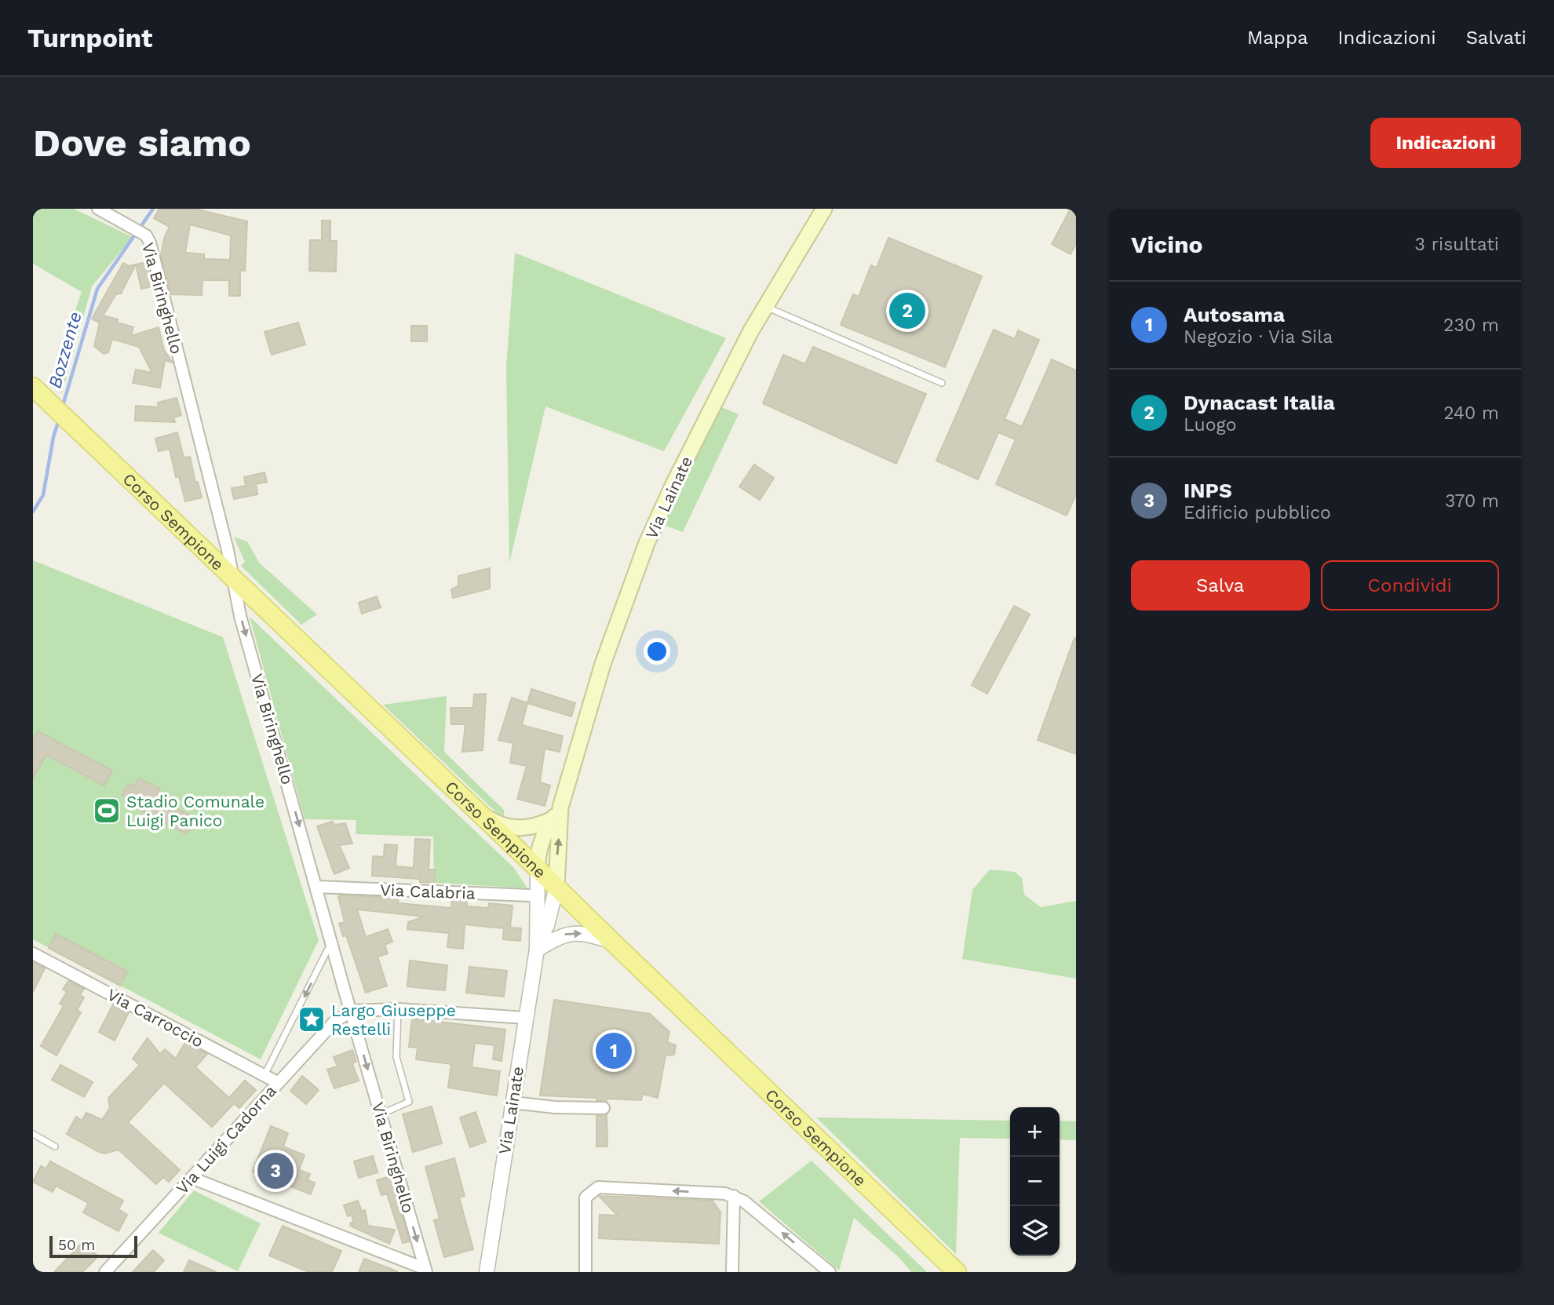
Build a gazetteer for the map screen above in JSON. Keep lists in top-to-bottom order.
{
  "streets": {
    "main road": ["Via Lainate", "Corso Sempione"],
    "street": [
      "Via Biringhello",
      "Via Calabria",
      "Via Carroccio",
      "Via Luigi Cadorna"
    ]
  },
  "crossings": [
    ["Via Biringhello", "Corso Sempione"],
    ["Via Biringhello", "Via Calabria"],
    ["Via Biringhello", "Via Luigi Cadorna"],
    ["Via Lainate", "Corso Sempione"],
    ["Via Lainate", "Via Calabria"],
    ["Via Carroccio", "Via Luigi Cadorna"]
  ],
  "one_way": ["Via Biringhello"],
  "water": ["Bozzente"],
  "places": {
    "sports": ["Stadio Comunale Luigi Panico"],
    "place": ["Largo Giuseppe Restelli"]
  },
  "scale_bar": "50 m",
  "page": {
    "header": "Turnpoint",
    "nav": ["Mappa", "Indicazioni", "Salvati"],
    "buttons": [
      "Indicazioni",
      ["Salva", "Condividi"]
    ],
    "title": "Dove siamo",
    "heading": ["Vicino", "3 risultati"],
    "list": [
      {
        "mark": "1",
        "name": "Autosama",
        "note": "Negozio · Via Sila",
        "value": "230 m"
      },
      {
        "mark": "2",
        "name": "Dynacast Italia",
        "note": "Luogo",
        "value": "240 m"
      },
      {
        "mark": "3",
        "name": "INPS",
        "note": "Edificio pubblico",
        "value": "370 m"
      }
    ],
    "pins": ["2", "1", "3"],
    "map_buttons": ["+", "−"],
    "scale": "50 m"
  }
}
